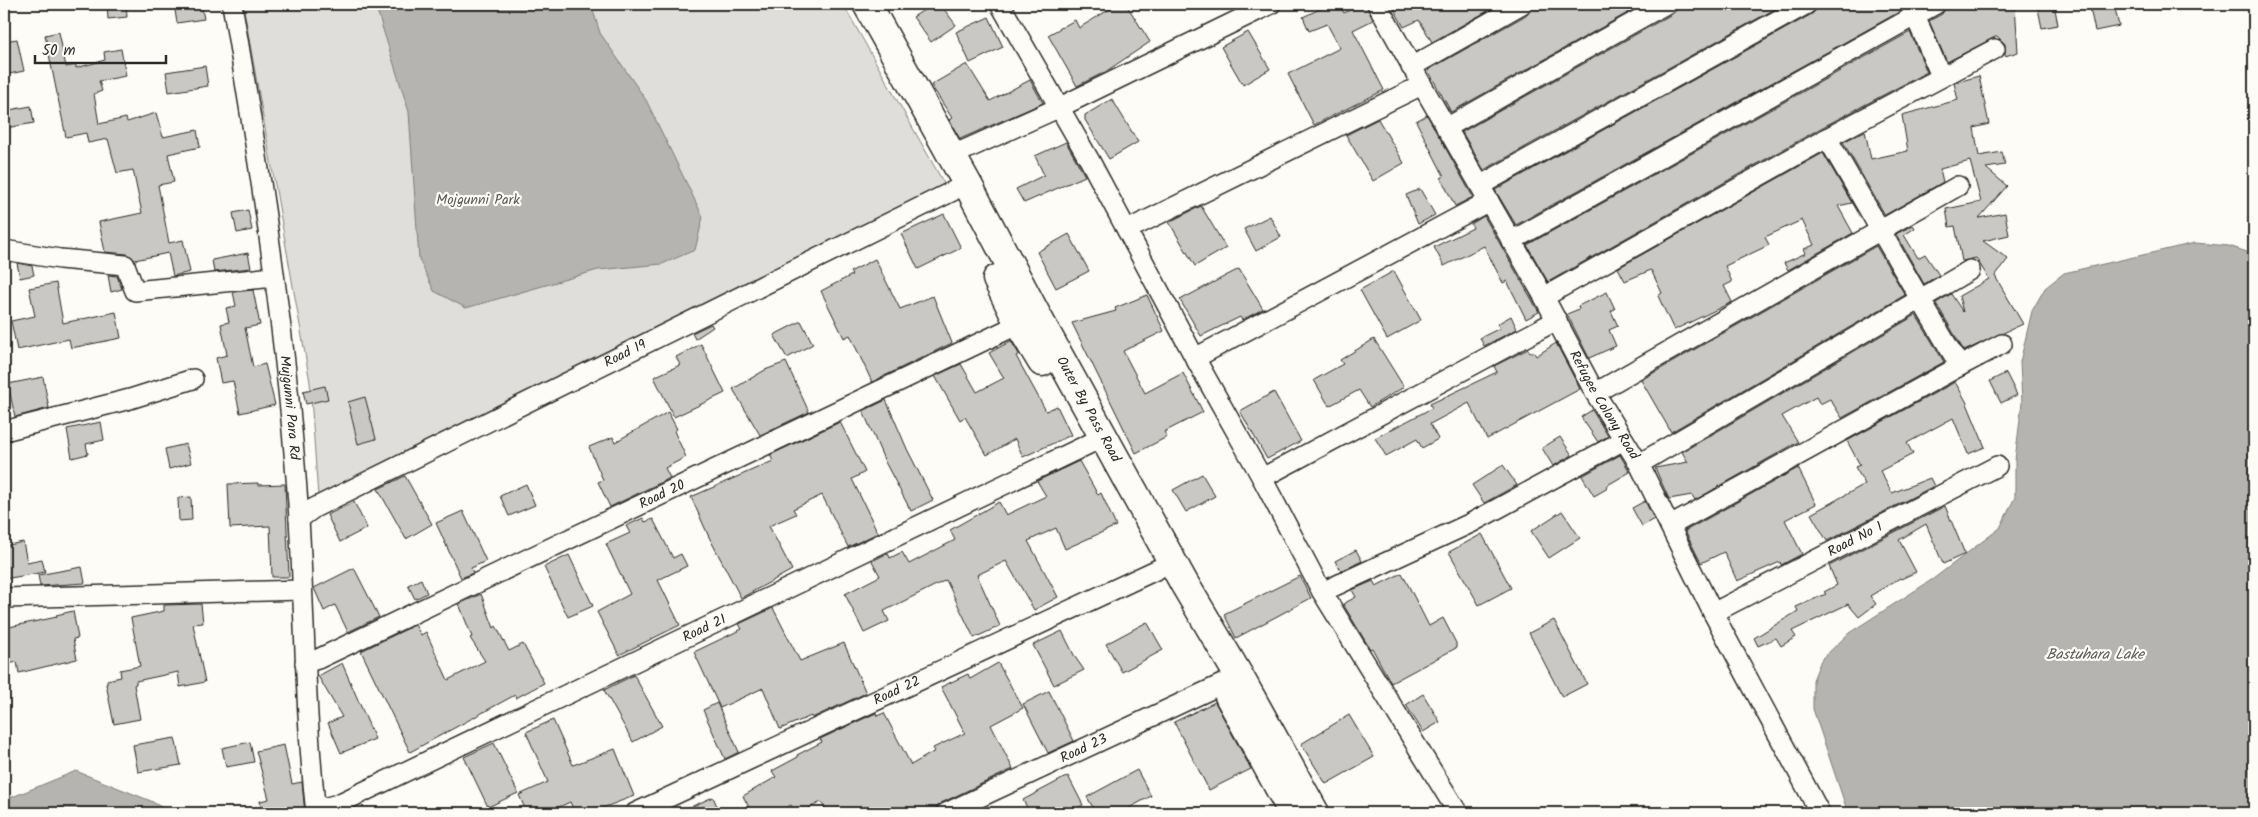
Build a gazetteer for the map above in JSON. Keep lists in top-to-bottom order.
{
  "streets": {
    "main road": ["Outer By Pass Road"],
    "street": [
      "Road 19",
      "Refugee Colony Road",
      "Mujgunni Para Rd",
      "Road 20",
      "Road No 1",
      "Road 21",
      "Road 22",
      "Road 23"
    ]
  },
  "crossings": [
    ["Road 19", "Mujgunni Para Rd"],
    ["Road 19", "Outer By Pass Road"],
    ["Refugee Colony Road", "Road No 1"],
    ["Mujgunni Para Rd", "Road 20"],
    ["Mujgunni Para Rd", "Road 21"],
    ["Outer By Pass Road", "Road 20"],
    ["Outer By Pass Road", "Road 21"],
    ["Outer By Pass Road", "Road 22"],
    ["Outer By Pass Road", "Road 23"]
  ],
  "water": ["Bastuhara Lake"],
  "parks": ["Mojgunni Park"],
  "scale_bar": "50 m"
}
